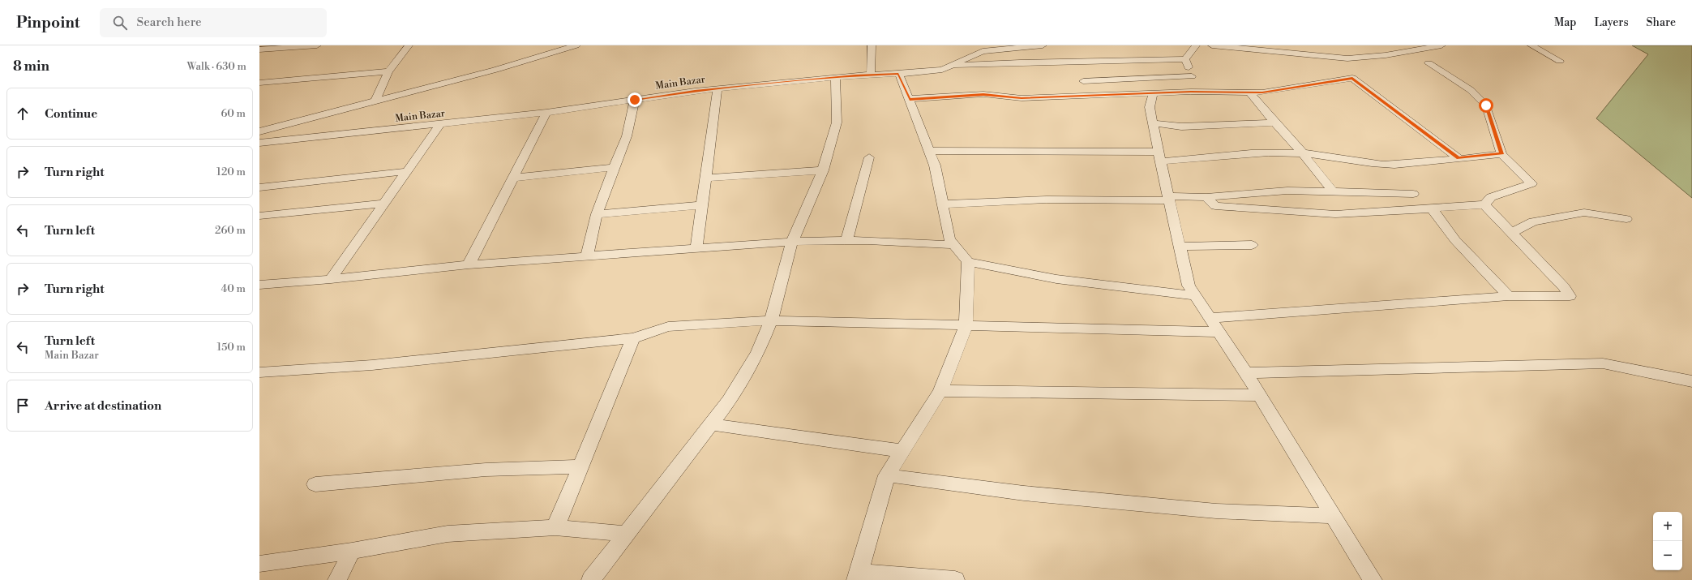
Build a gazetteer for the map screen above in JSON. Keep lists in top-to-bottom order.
{
  "streets": {
    "street": ["Main Bazar"]
  },
  "page": {
    "header": "Pinpoint",
    "search": "Search here",
    "nav": ["Map", "Layers", "Share"],
    "heading": ["8 min", "Walk · 630 m"],
    "list": [
      ["Continue", "60 m"],
      ["Turn right", "120 m"],
      ["Turn left", "260 m"],
      ["Turn right", "40 m"],
      ["Turn left", "Main Bazar", "150 m"],
      "Arrive at destination"
    ],
    "map_buttons": ["+", "−"]
  }
}
